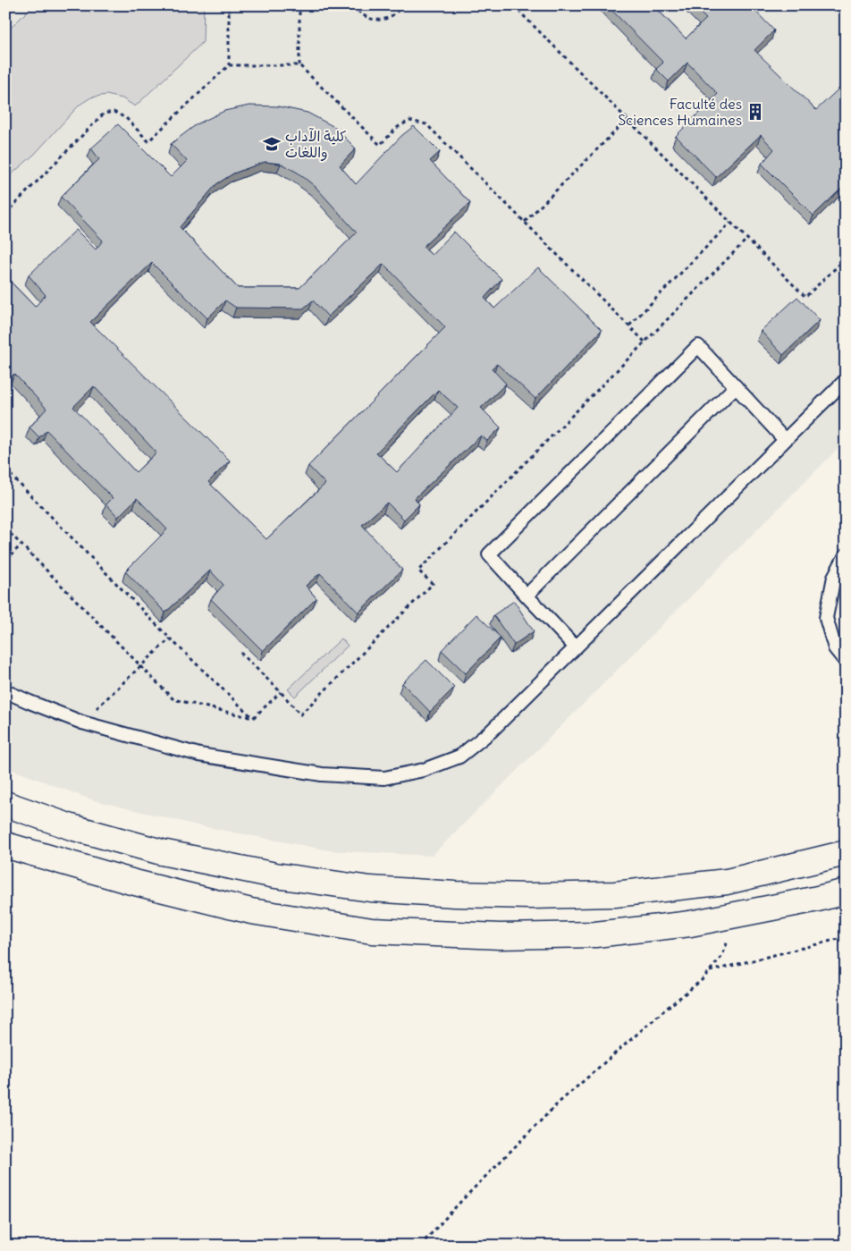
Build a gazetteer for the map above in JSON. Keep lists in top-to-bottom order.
{
  "places": {
    "building": ["Faculté des Sciences Humaines"],
    "school or university": ["كلية الآداب واللغات"]
  }
}
